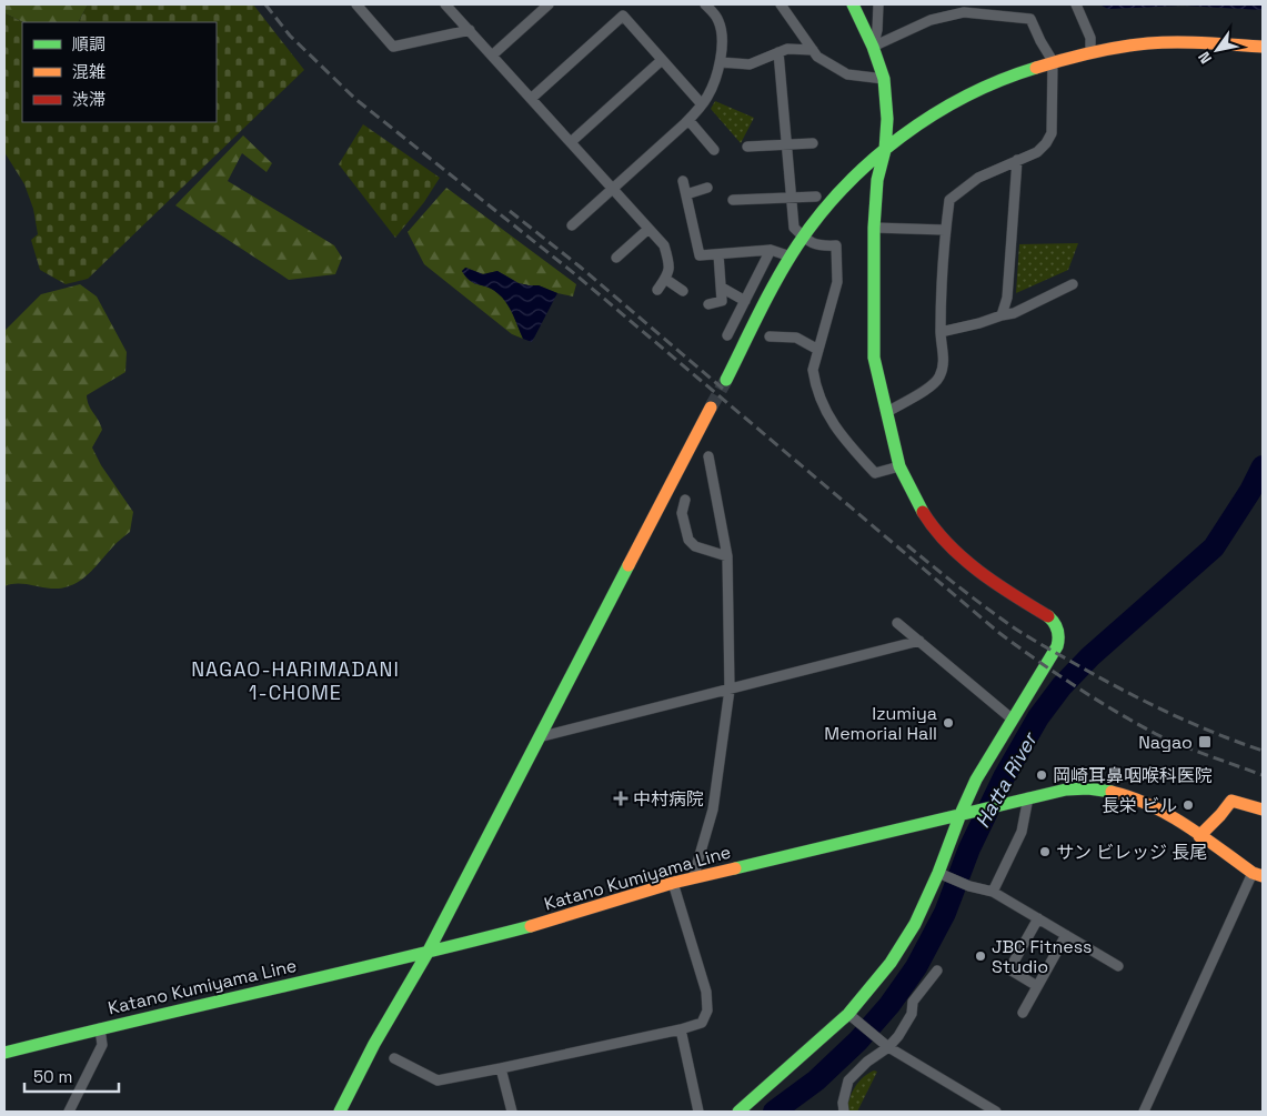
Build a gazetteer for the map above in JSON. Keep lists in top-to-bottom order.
{
  "streets": {
    "street": ["Katano Kumiyama Line"]
  },
  "districts": ["NAGAO-HARIMADANI 1-CHOME"],
  "water": ["Hatta River"],
  "places": {
    "other": [
      "Izumiya Memorial Hall",
      "岡崎耳鼻咽喉科医院",
      "長栄 ビル",
      "サン ビレッジ 長尾",
      "JBC Fitness Studio"
    ],
    "transit": ["Nagao"],
    "health": ["中村病院"]
  },
  "legend": ["順調", "混雑", "渋滞"],
  "scale_bar": "50 m",
  "north": "bottom left"
}
